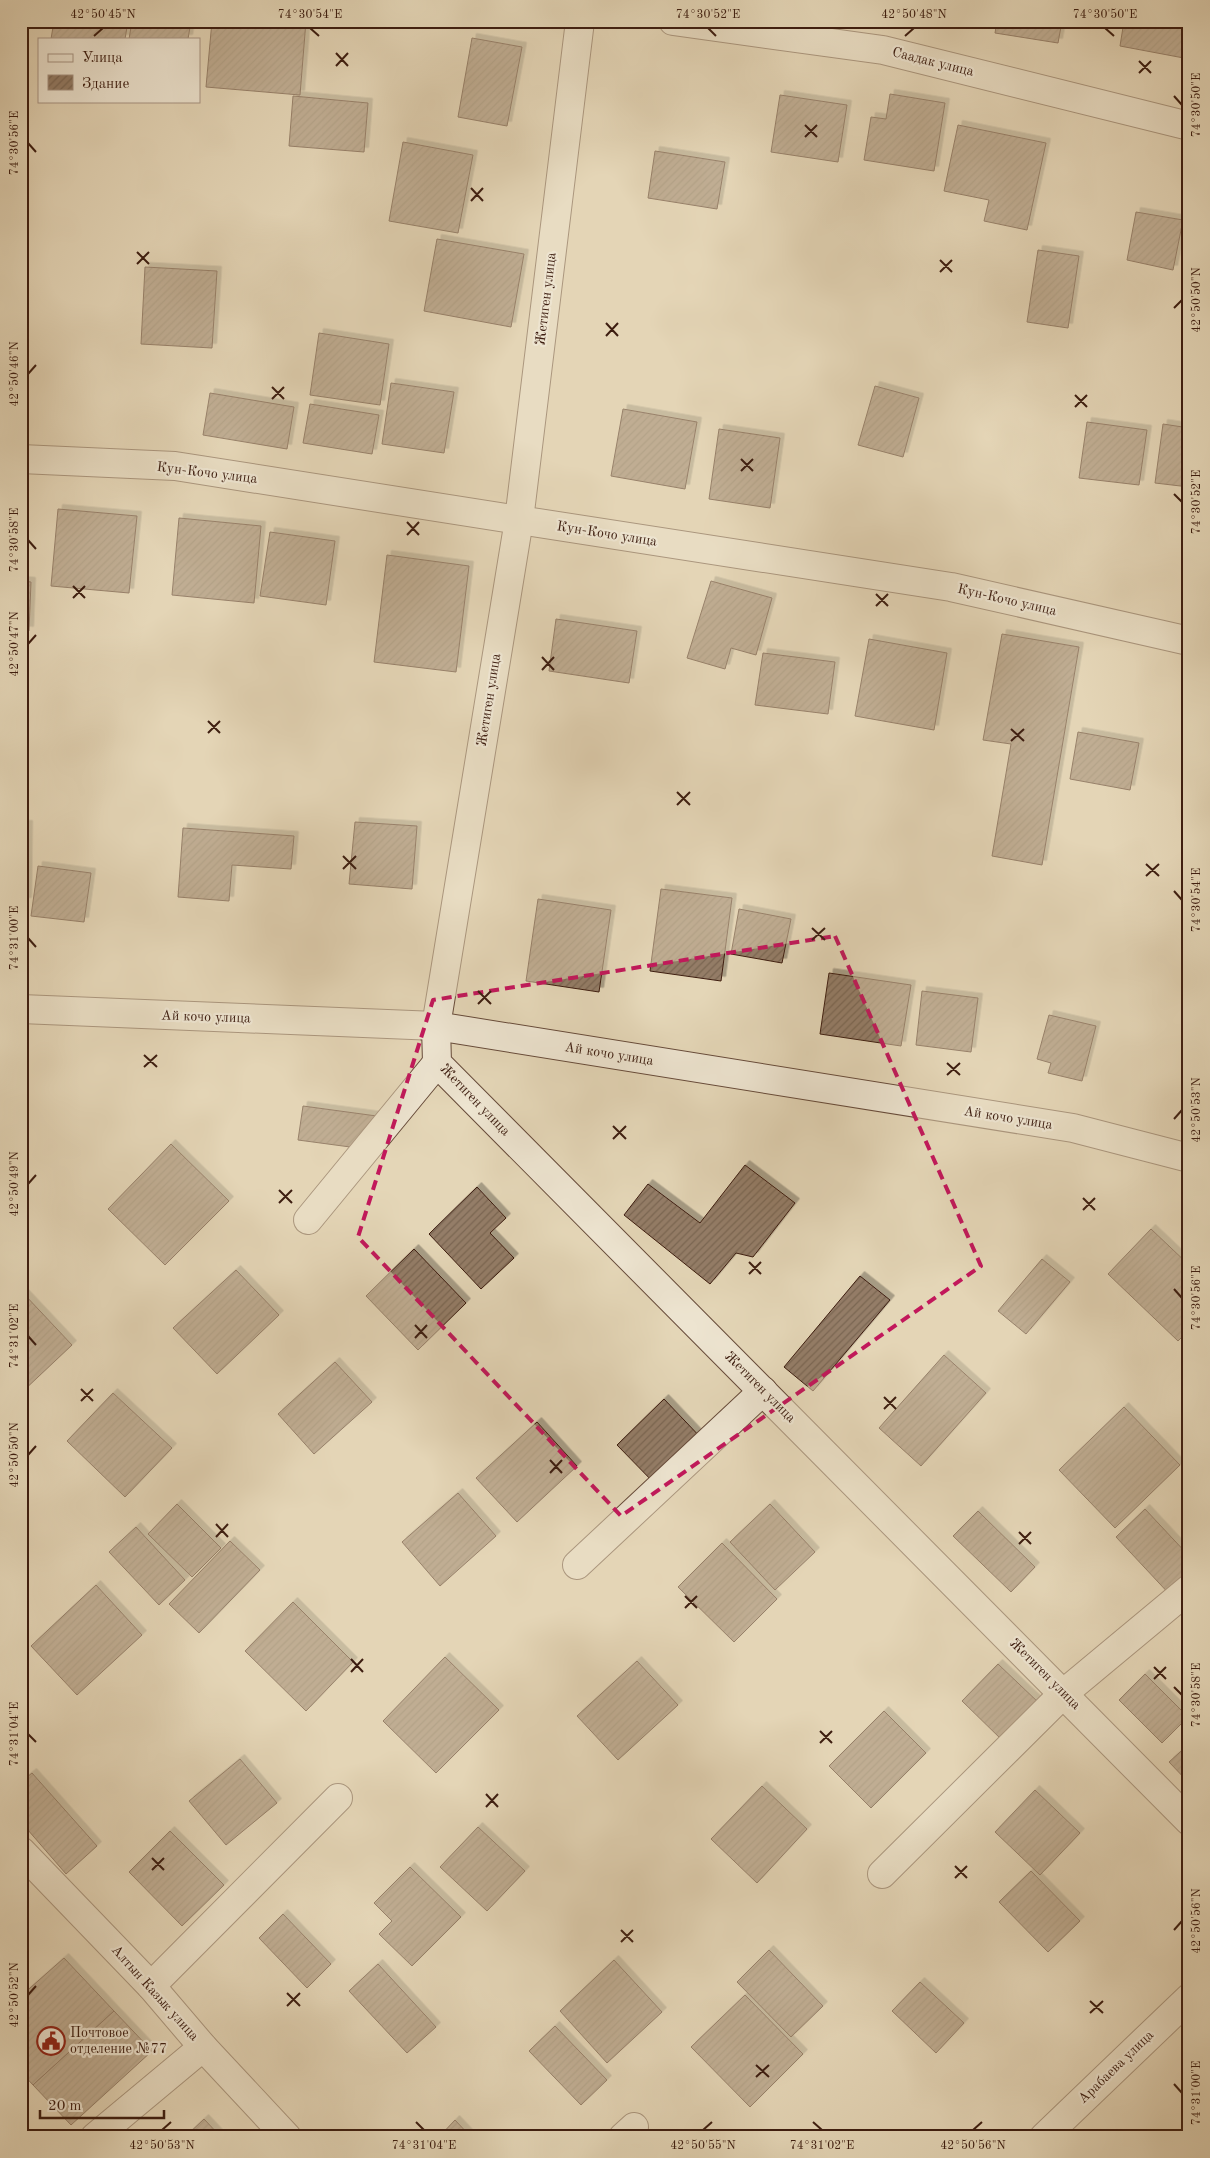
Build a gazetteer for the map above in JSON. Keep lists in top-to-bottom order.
{
  "streets": {
    "street": [
      "Саадак улица",
      "Жетиген улица",
      "Кун-Кочо улица",
      "Ай кочо улица",
      "Алтын Казык улица",
      "Арабаева улица"
    ]
  },
  "crossings": [
    ["Жетиген улица", "Кун-Кочо улица"],
    ["Жетиген улица", "Ай кочо улица"]
  ],
  "places": {
    "public building": ["Почтовое отделение №77"]
  },
  "legend": ["Улица", "Здание"],
  "scale_bar": "20 m",
  "coordinates": [
    "42°50'45\"N",
    "74°30'54\"E",
    "74°30'52\"E",
    "42°50'48\"N",
    "74°30'50\"E",
    "74°30'56\"E",
    "42°50'50\"N",
    "42°50'46\"N",
    "74°30'58\"E",
    "42°50'47\"N",
    "74°31'00\"E",
    "42°50'53\"N",
    "42°50'49\"N",
    "74°31'02\"E",
    "74°31'04\"E",
    "42°50'56\"N",
    "42°50'52\"N",
    "42°50'55\"N"
  ]
}
